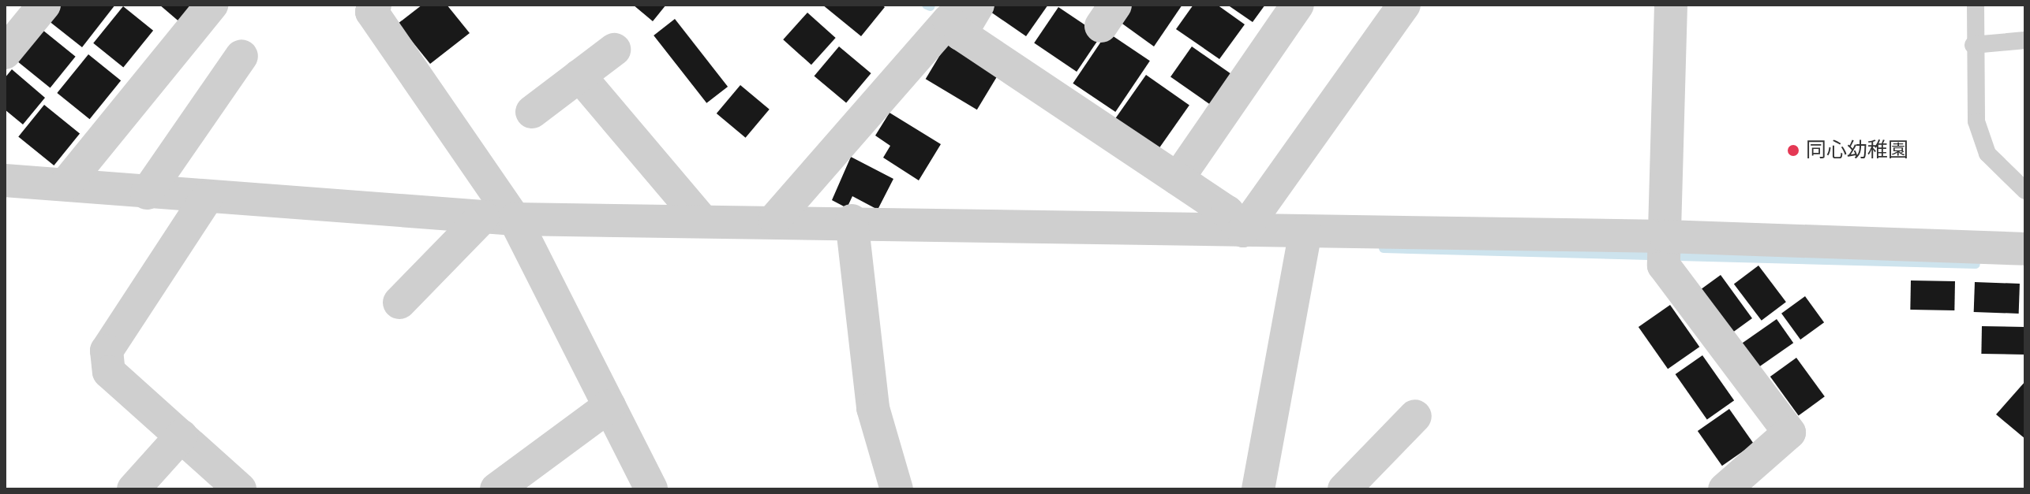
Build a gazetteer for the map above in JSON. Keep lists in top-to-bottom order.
{
  "places": ["同心幼稚園"]
}
